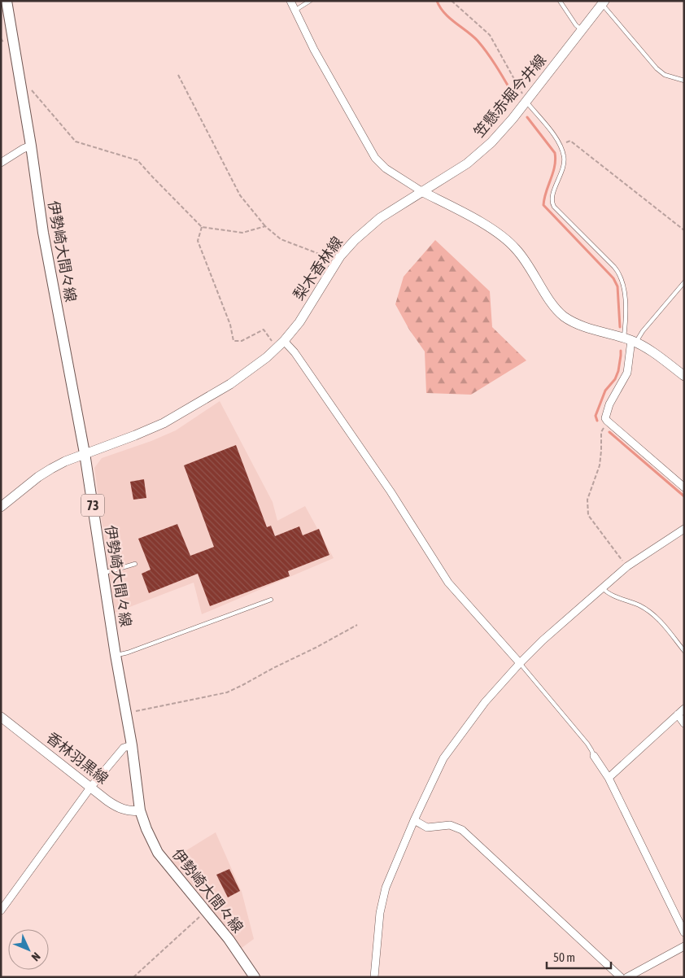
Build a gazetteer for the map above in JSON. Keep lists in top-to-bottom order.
{
  "streets": {
    "main road": [
      "笠懸赤堀今井線",
      "伊勢崎大間々線",
      "梨木香林線",
      "73",
      "香林羽黒線"
    ]
  },
  "crossings": [
    ["笠懸赤堀今井線", "梨木香林線"],
    ["伊勢崎大間々線", "梨木香林線"],
    ["伊勢崎大間々線", "香林羽黒線"]
  ],
  "scale_bar": "50 m",
  "north": "bottom right"
}
